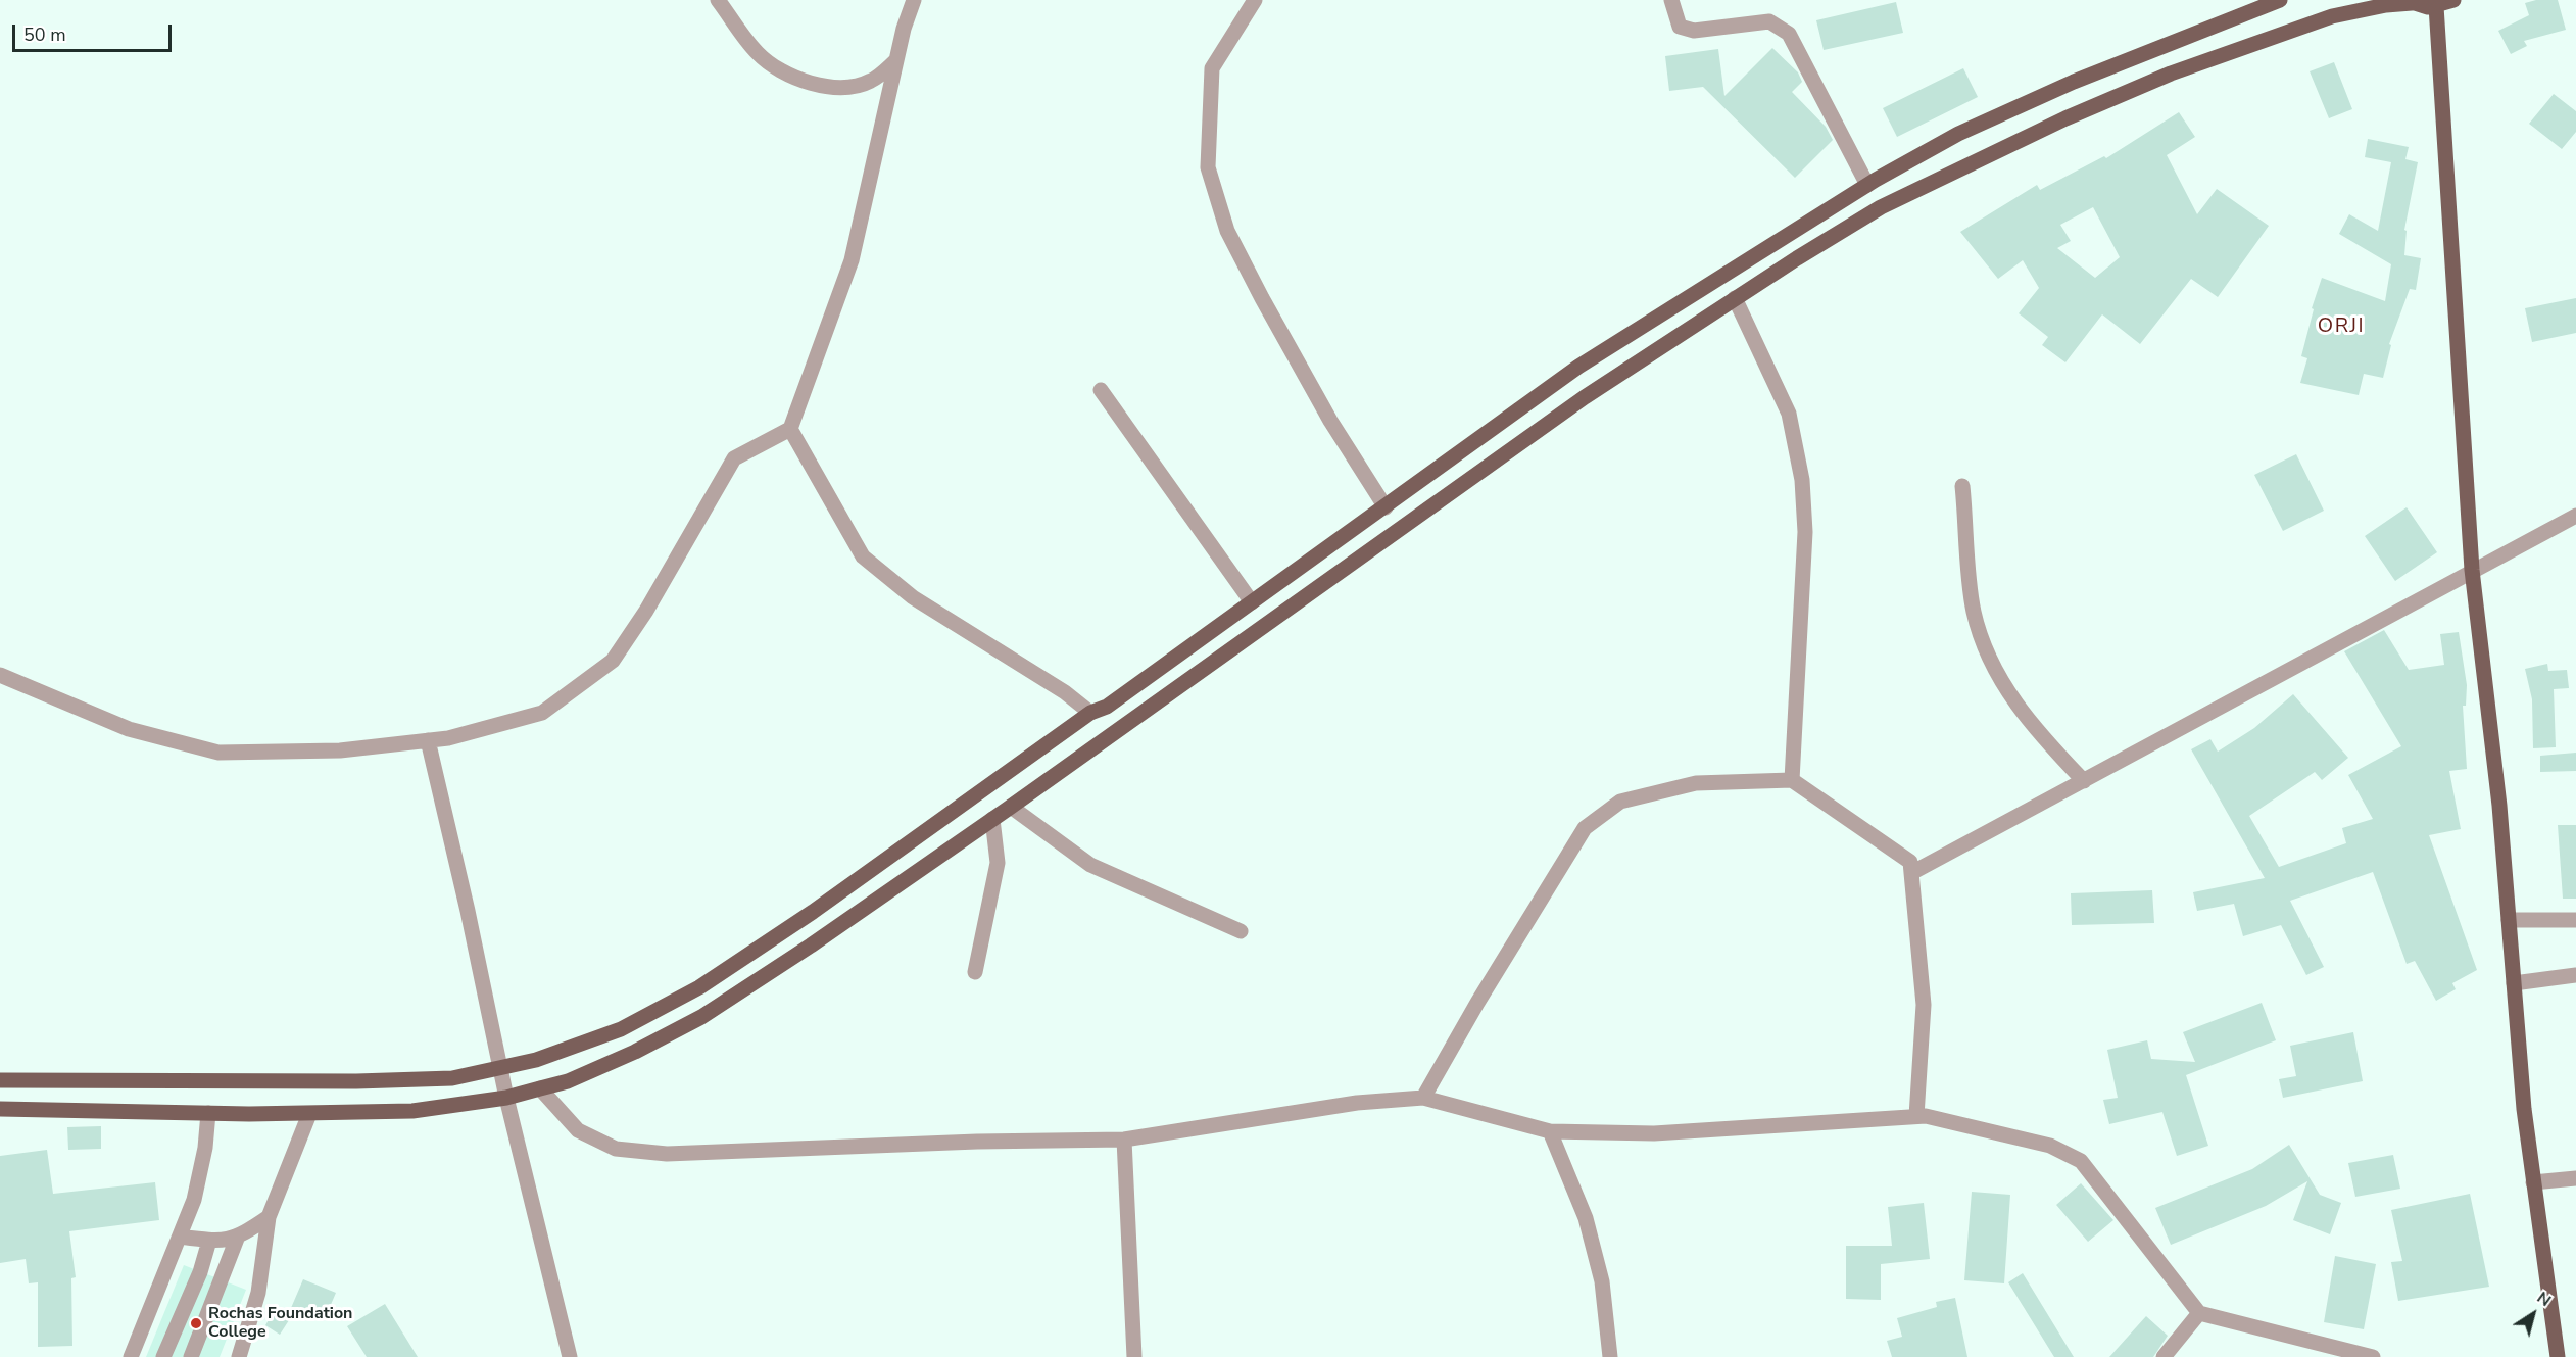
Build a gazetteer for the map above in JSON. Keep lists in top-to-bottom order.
{
  "districts": ["ORJI"],
  "places": ["Rochas Foundation College"],
  "scale_bar": "50 m",
  "north": "top right"
}
